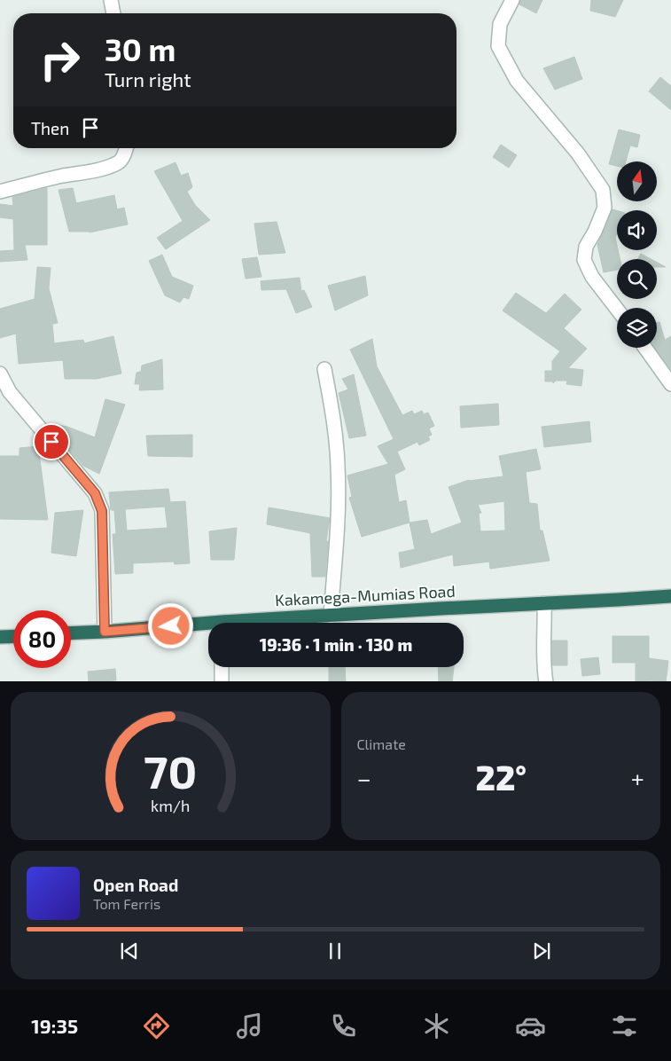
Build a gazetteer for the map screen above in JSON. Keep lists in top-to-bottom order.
{
  "streets": {
    "highway": ["Kakamega-Mumias Road"]
  },
  "north": "top",
  "page": {
    "turn": ["30 m", "Turn right"],
    "then": "Then",
    "limit": "80",
    "trip": "19:36 · 1 min · 130 m",
    "tile": "Climate",
    "heat": ["−", "22°", "+"],
    "song": ["Open Road", "Tom Ferris"],
    "tabs": "19:35",
    "gauge": ["70", "km/h"]
  }
}
